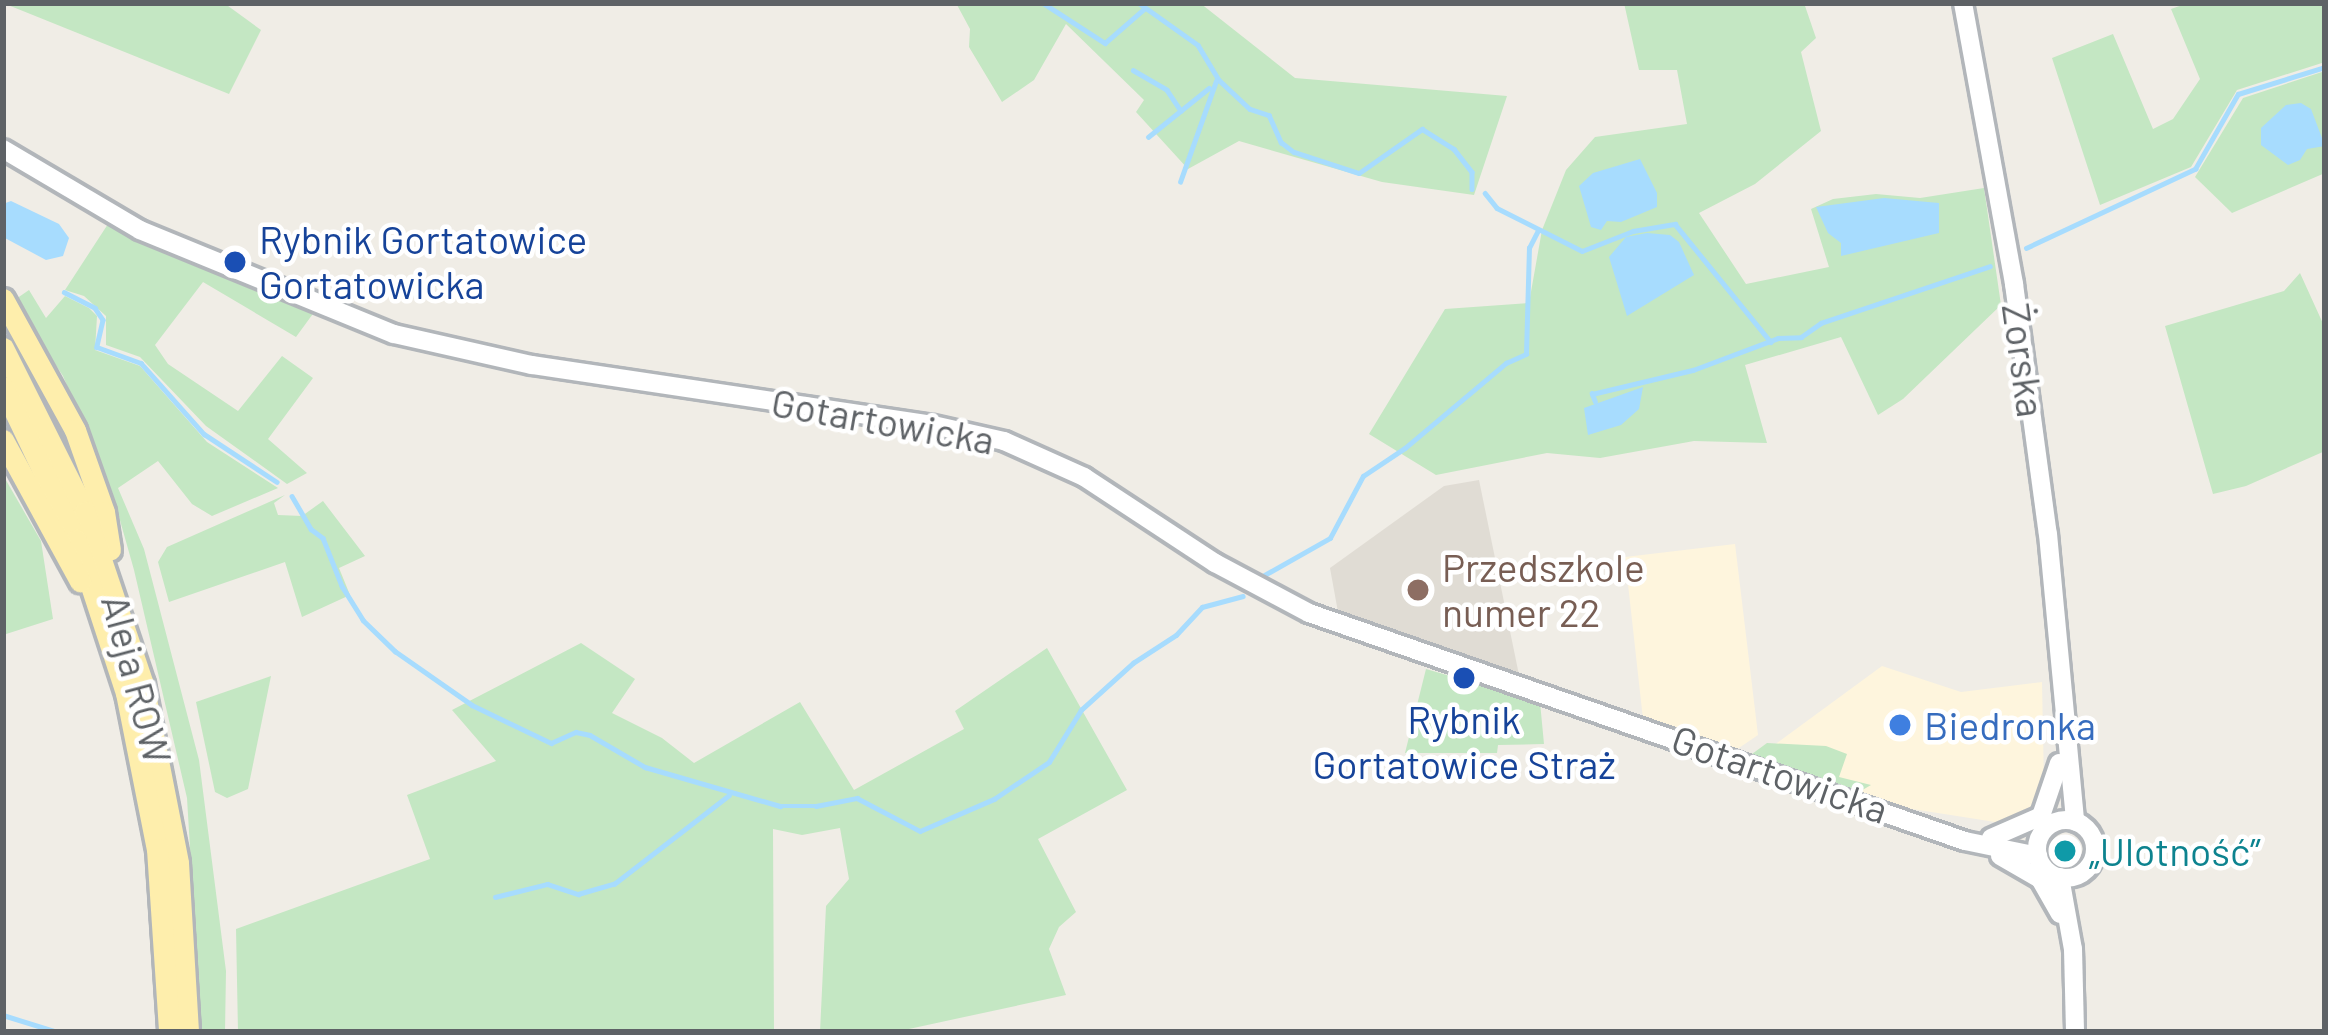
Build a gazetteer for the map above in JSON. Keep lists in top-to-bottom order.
{
  "streets": {
    "main road": ["Aleja ROW"],
    "street": ["Żorska", "Gotartowicka"]
  },
  "crossings": [
    ["Żorska", "Gotartowicka"]
  ],
  "places": [
    "Rybnik Gortatowice Gortatowicka",
    "Przedszkole numer 22",
    "Rybnik Gortatowice Straż",
    "Biedronka",
    "„Ulotność”"
  ]
}
